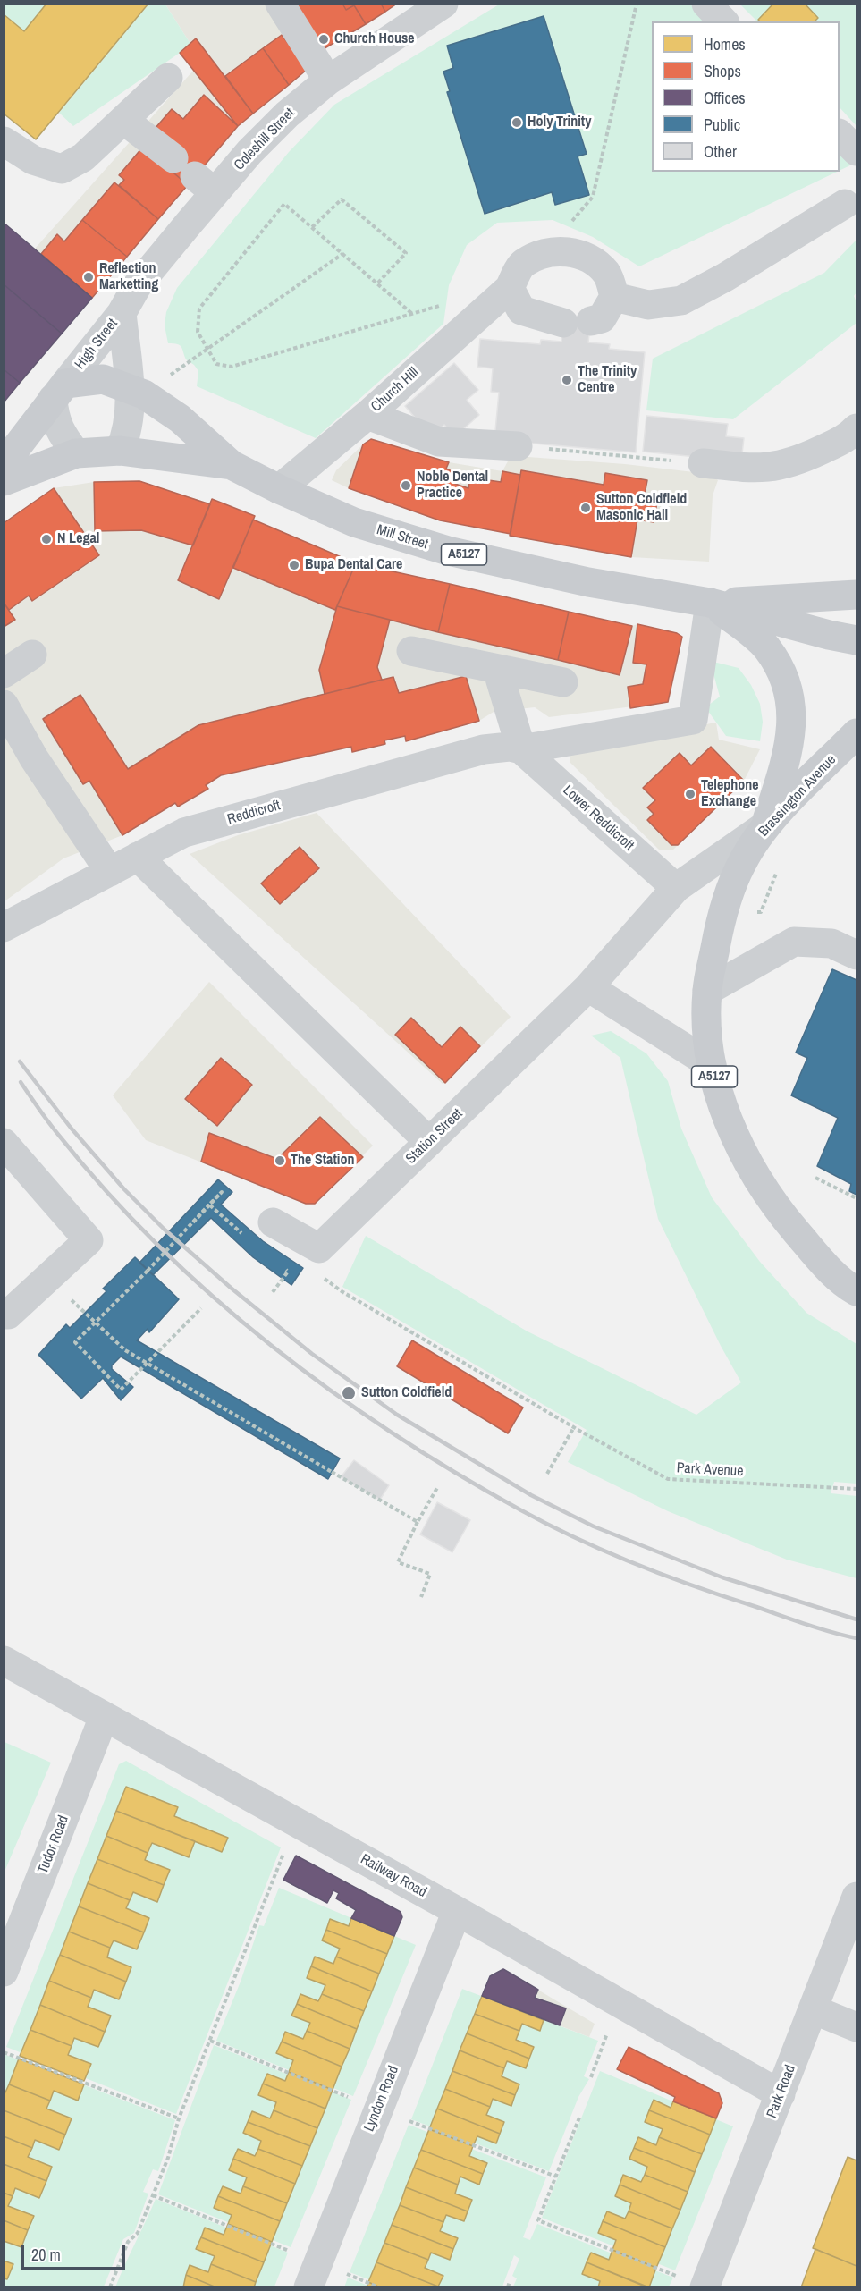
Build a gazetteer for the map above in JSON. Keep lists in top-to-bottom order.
{
  "streets": {
    "main road": [
      "High Street",
      "Mill Street",
      "A5127",
      "Brassington Avenue"
    ],
    "street": [
      "Coleshill Street",
      "Church Hill",
      "Reddicroft",
      "Lower Reddicroft",
      "Station Street",
      "Tudor Road",
      "Railway Road",
      "Park Road",
      "Lyndon Road"
    ],
    "path": ["Park Avenue"]
  },
  "crossings": [
    ["Coleshill Street", "High Street"],
    ["High Street", "Mill Street"],
    ["High Street", "A5127"],
    ["Church Hill", "Mill Street"],
    ["Mill Street", "A5127"],
    ["Mill Street", "Brassington Avenue"],
    ["Mill Street", "Reddicroft"],
    ["Mill Street", "Station Street"],
    ["Brassington Avenue", "Station Street"],
    ["Reddicroft", "Lower Reddicroft"],
    ["Lower Reddicroft", "Station Street"],
    ["Tudor Road", "Railway Road"],
    ["Railway Road", "Park Road"],
    ["Railway Road", "Lyndon Road"]
  ],
  "places": [
    "Church House",
    "Holy Trinity",
    "Reflection Marketting",
    "The Trinity Centre",
    "Noble Dental Practice",
    "Sutton Coldfield Masonic Hall",
    "N Legal",
    "Bupa Dental Care",
    "Telephone Exchange",
    "The Station",
    "Sutton Coldfield"
  ],
  "legend": [
    "Homes",
    "Shops",
    "Offices",
    "Public",
    "Other"
  ],
  "scale_bar": "20 m"
}
